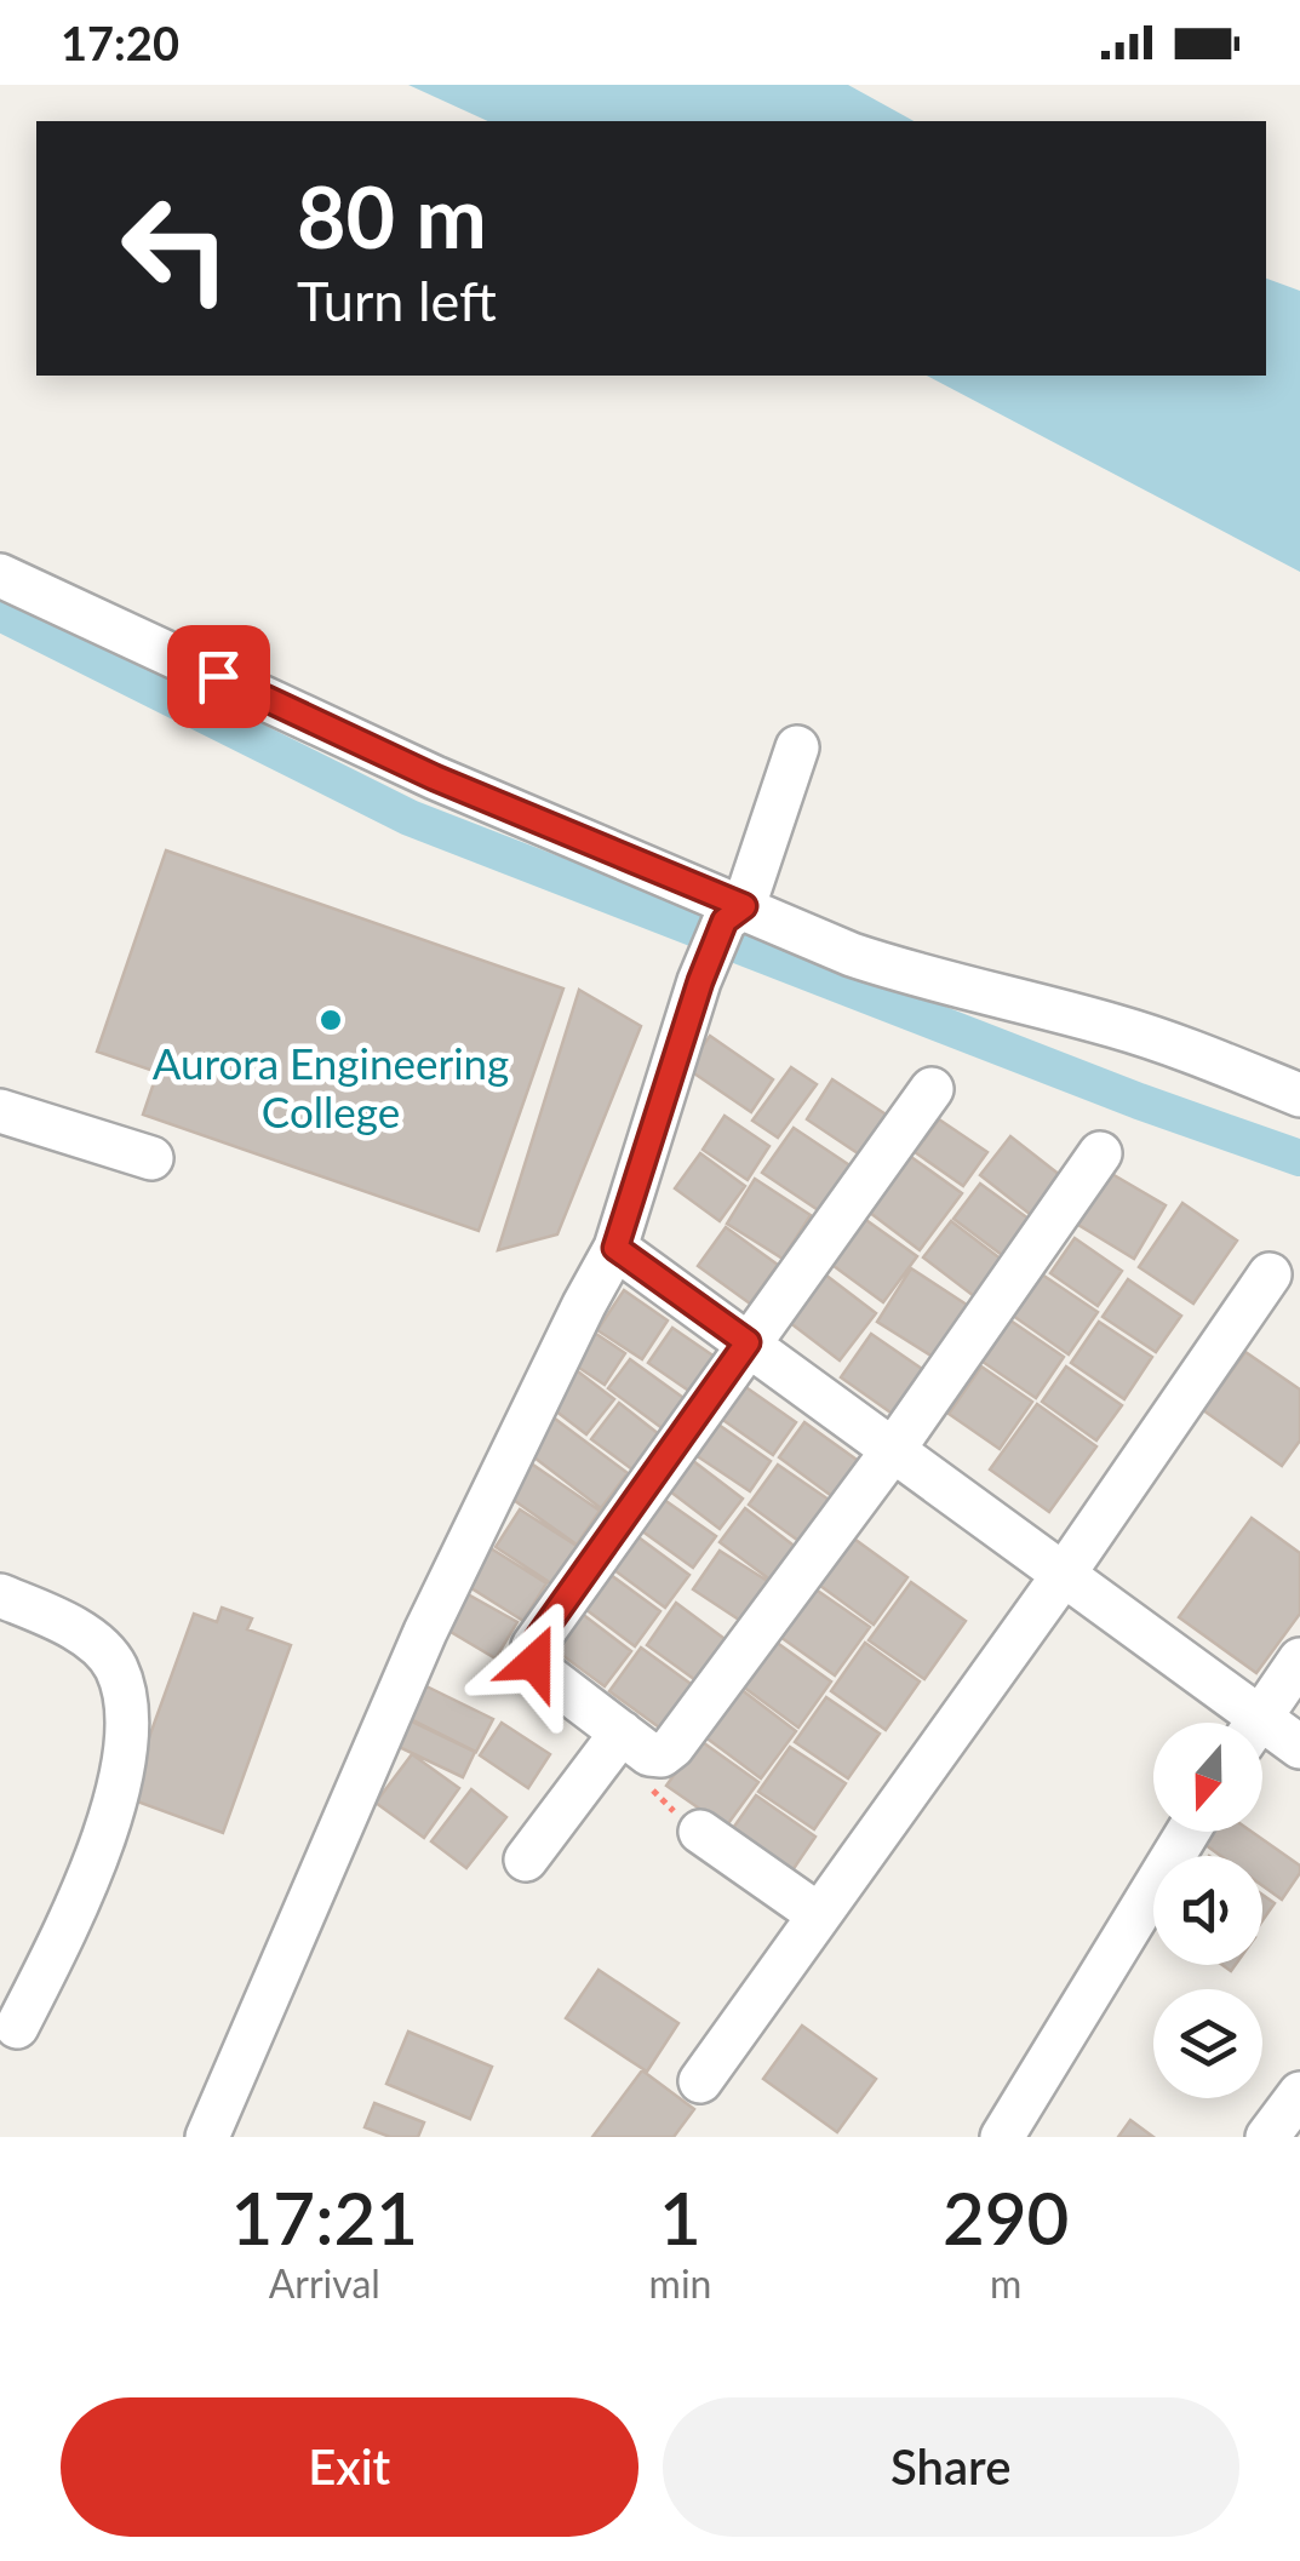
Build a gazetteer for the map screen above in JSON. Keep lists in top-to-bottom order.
{
  "places": ["Aurora Engineering College"],
  "north": "bottom",
  "page": {
    "status": "17:20",
    "turn": ["80 m", "Turn left"],
    "eta": [
      "17:21",
      "Arrival",
      "1",
      "min",
      "290",
      "m"
    ],
    "buttons": ["Exit", "Share"]
  }
}
